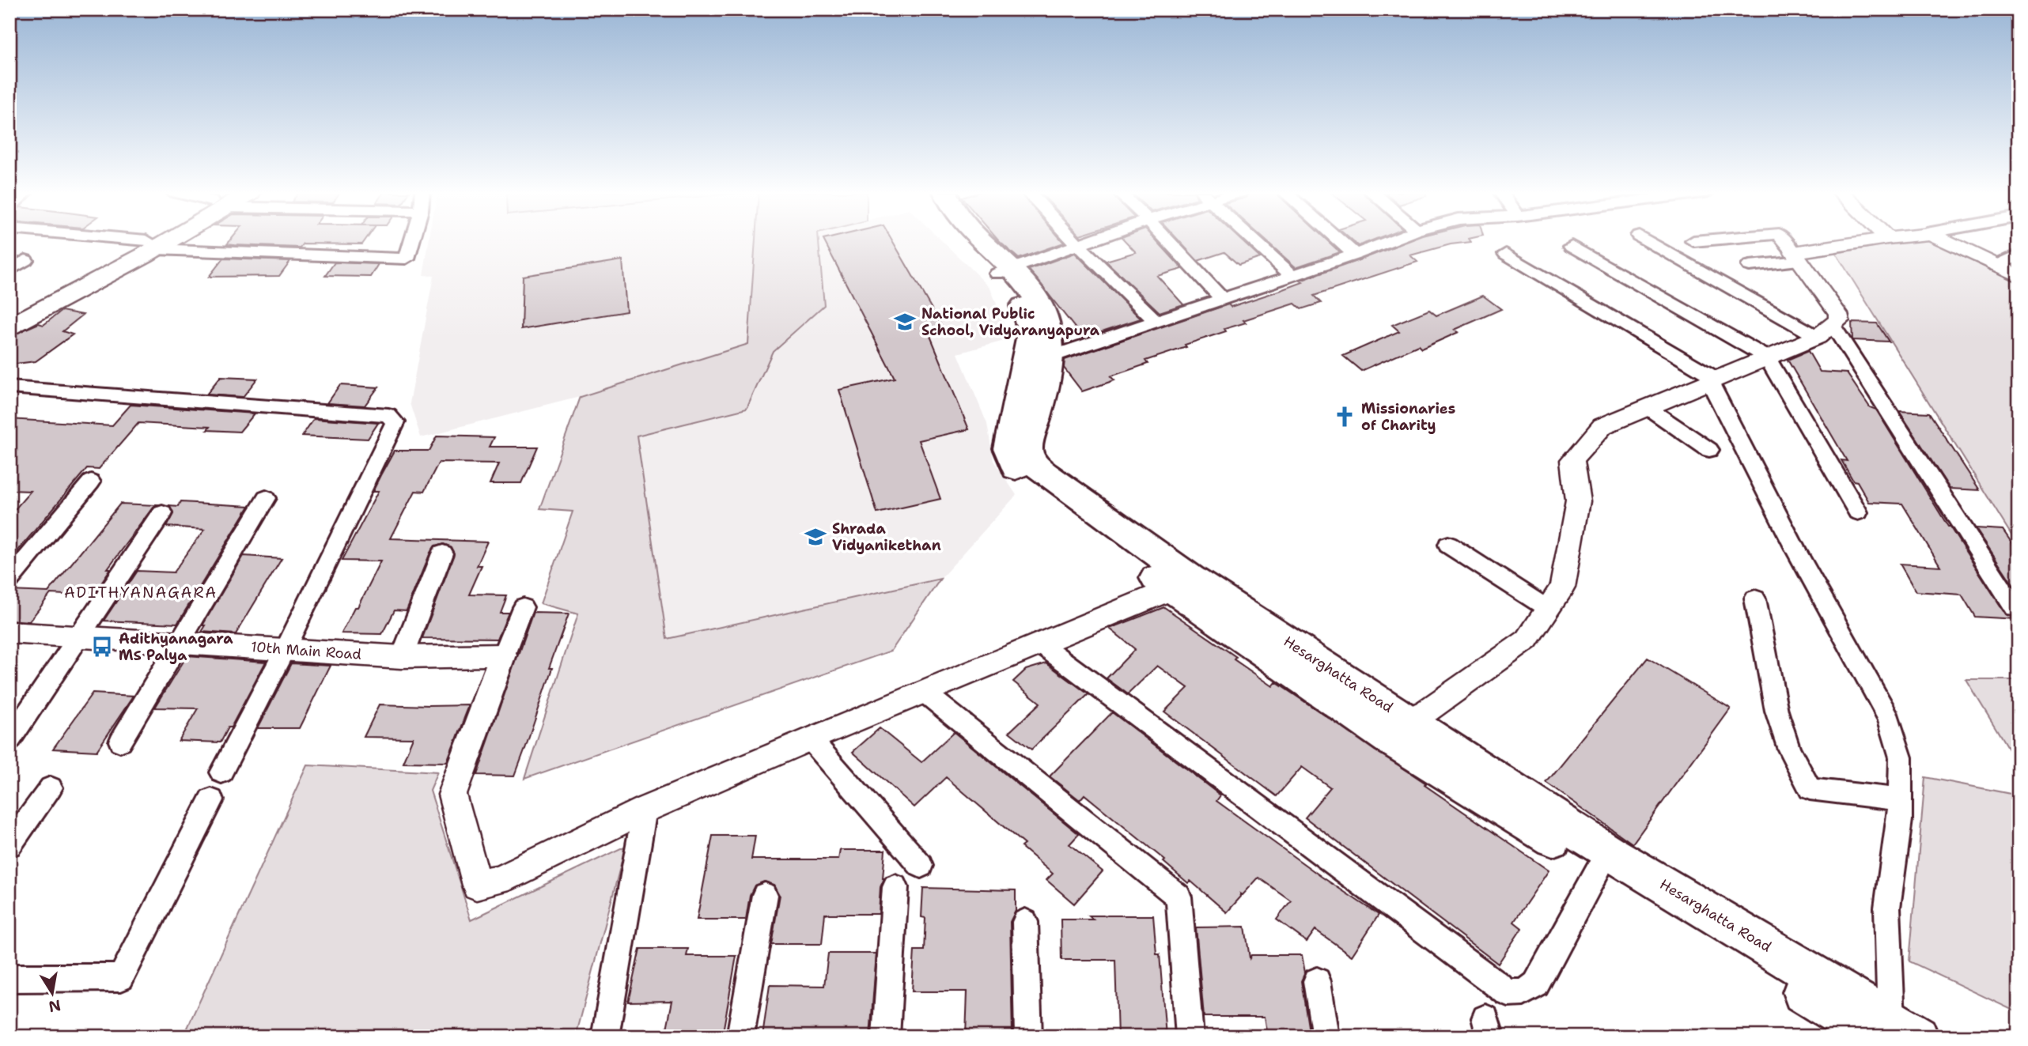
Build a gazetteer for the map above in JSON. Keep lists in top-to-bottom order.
{
  "streets": {
    "main road": ["Hesarghatta Road"],
    "street": ["10th Main Road"]
  },
  "districts": ["ADITHYANAGARA"],
  "places": {
    "school or university": ["National Public School, Vidyaranyapura", "Shrada Vidyanikethan"],
    "church": ["Missionaries of Charity"],
    "bus stop": ["Adithyanagara MS Palya"]
  },
  "north": "bottom"
}
